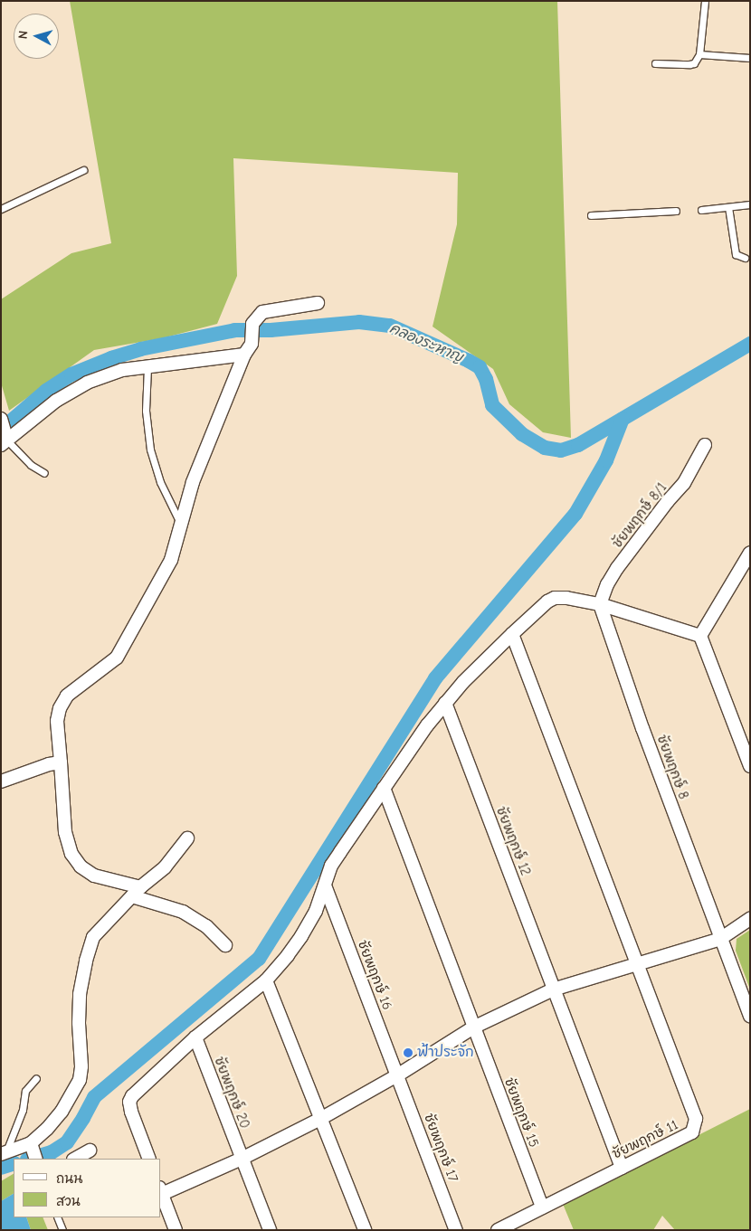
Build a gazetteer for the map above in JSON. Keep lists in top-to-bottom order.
{
  "streets": {
    "street": [
      "ชัยพฤกษ์ 8/1",
      "ชัยพฤกษ์ 8",
      "ชัยพฤกษ์ 12",
      "ชัยพฤกษ์ 16",
      "ชัยพฤกษ์ 20",
      "ชัยพฤกษ์ 15",
      "ชัยพฤกษ์ 11",
      "ชัยพฤกษ์ 17"
    ]
  },
  "crossings": [
    ["ชัยพฤกษ์ 8/1", "ชัยพฤกษ์ 8"],
    ["ชัยพฤกษ์ 12", "ชัยพฤกษ์ 11"],
    ["ชัยพฤกษ์ 16", "ชัยพฤกษ์ 17"],
    ["ชัยพฤกษ์ 15", "ชัยพฤกษ์ 11"]
  ],
  "water": ["คลองระหาญ"],
  "places": ["ฟ้าประจัก"],
  "legend": ["ถนน", "สวน"],
  "north": "left"
}
